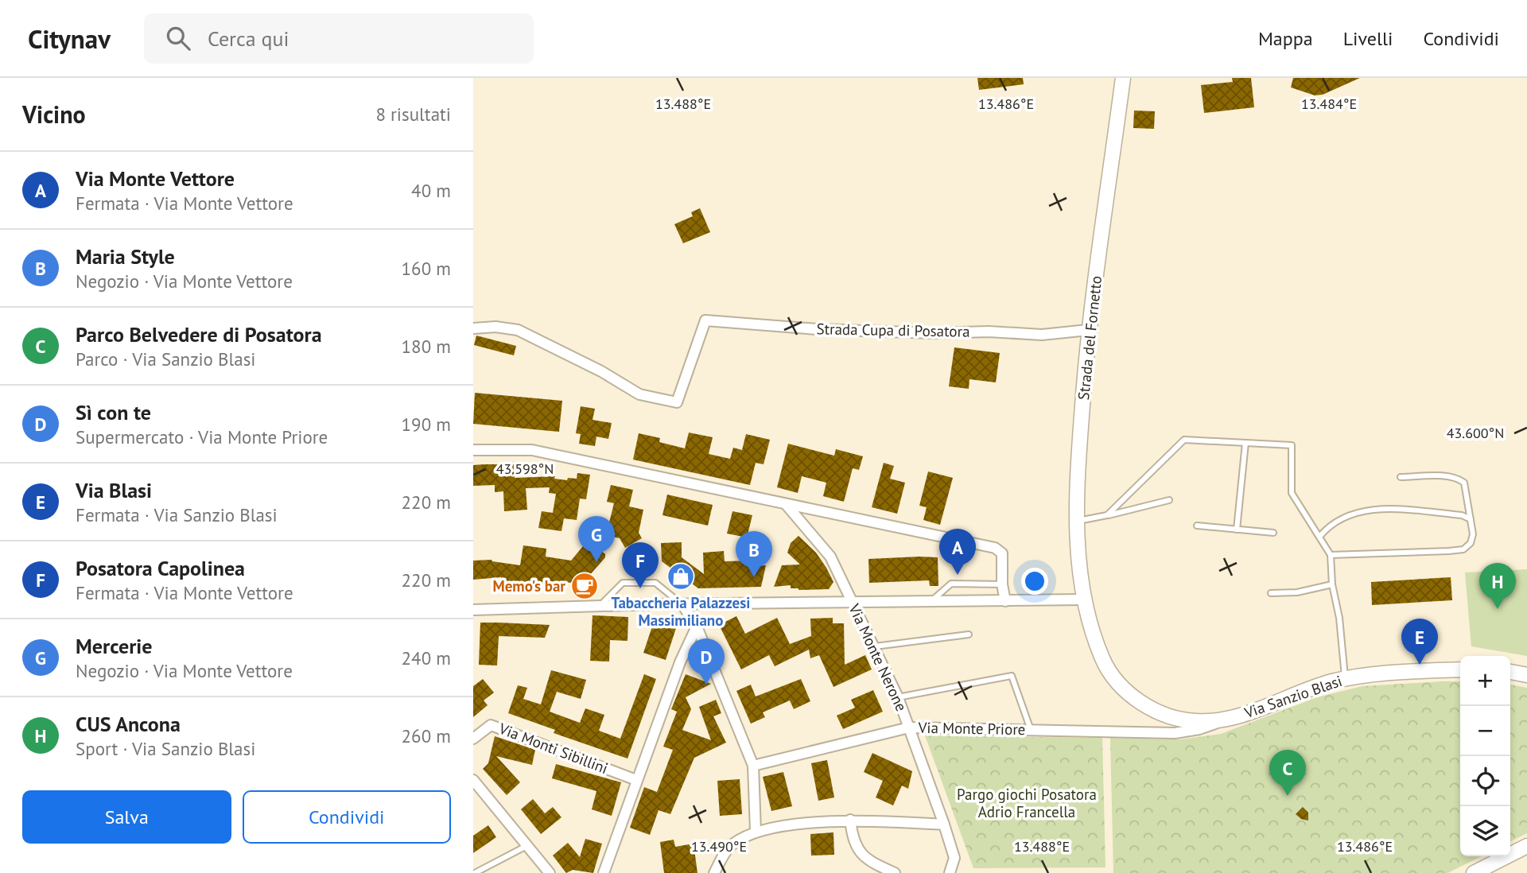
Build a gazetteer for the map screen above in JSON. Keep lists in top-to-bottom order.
{
  "streets": {
    "street": [
      "Strada Cupa di Posatora",
      "Strada del Fornetto",
      "Via Monte Nerone",
      "Via Sanzio Blasi",
      "Via Monte Priore",
      "Via Monti Sibillini"
    ]
  },
  "crossings": [
    ["Strada Cupa di Posatora", "Strada del Fornetto"],
    ["Strada del Fornetto", "Via Sanzio Blasi"],
    ["Via Monte Nerone", "Via Monte Priore"],
    ["Via Sanzio Blasi", "Via Monte Priore"]
  ],
  "parks": ["Pargo giochi Posatora Adrio Francella"],
  "places": {
    "shop": ["Tabaccheria Palazzesi Massimiliano"],
    "cafe": ["Memo's bar"]
  },
  "page": {
    "header": "Citynav",
    "search": "Cerca qui",
    "nav": ["Mappa", "Livelli", "Condividi"],
    "heading": ["Vicino", "8 risultati"],
    "list": [
      {
        "mark": "A",
        "name": "Via Monte Vettore",
        "note": "Fermata · Via Monte Vettore",
        "value": "40 m"
      },
      {
        "mark": "B",
        "name": "Maria Style",
        "note": "Negozio · Via Monte Vettore",
        "value": "160 m"
      },
      {
        "mark": "C",
        "name": "Parco Belvedere di Posatora",
        "note": "Parco · Via Sanzio Blasi",
        "value": "180 m"
      },
      {
        "mark": "D",
        "name": "Sì con te",
        "note": "Supermercato · Via Monte Priore",
        "value": "190 m"
      },
      {
        "mark": "E",
        "name": "Via Blasi",
        "note": "Fermata · Via Sanzio Blasi",
        "value": "220 m"
      },
      {
        "mark": "F",
        "name": "Posatora Capolinea",
        "note": "Fermata · Via Monte Vettore",
        "value": "220 m"
      },
      {
        "mark": "G",
        "name": "Mercerie",
        "note": "Negozio · Via Monte Vettore",
        "value": "240 m"
      },
      {
        "mark": "H",
        "name": "CUS Ancona",
        "note": "Sport · Via Sanzio Blasi",
        "value": "260 m"
      }
    ],
    "pins": [
      "G",
      "A",
      "B",
      "F",
      "H",
      "E",
      "D",
      "C"
    ],
    "map_buttons": ["+", "−"],
    "buttons": ["Salva", "Condividi"]
  },
  "coordinates": [
    "13.488°E",
    "13.486°E",
    "13.484°E",
    "43.600°N",
    "43.598°N",
    "13.490°E"
  ]
}
